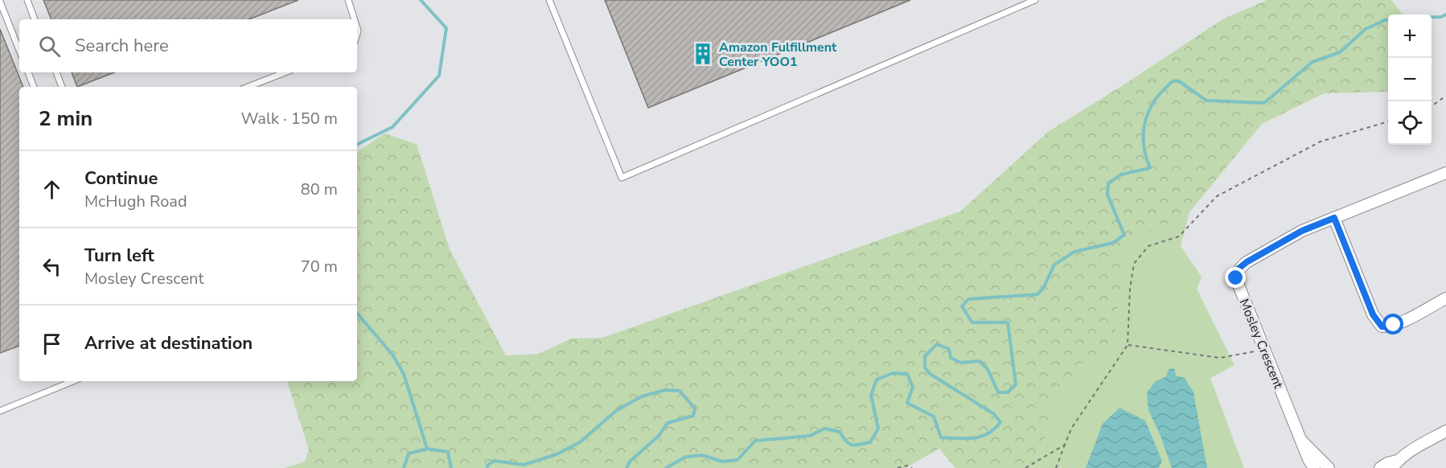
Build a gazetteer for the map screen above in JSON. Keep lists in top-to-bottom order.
{
  "streets": {
    "street": ["Mosley Crescent"]
  },
  "places": {
    "building": ["Amazon Fulfillment Center YOO1"]
  },
  "page": {
    "map_buttons": ["+", "−"],
    "search": "Search here",
    "heading": ["2 min", "Walk · 150 m"],
    "list": [
      ["Continue", "McHugh Road", "80 m"],
      ["Turn left", "Mosley Crescent", "70 m"],
      "Arrive at destination"
    ]
  }
}
